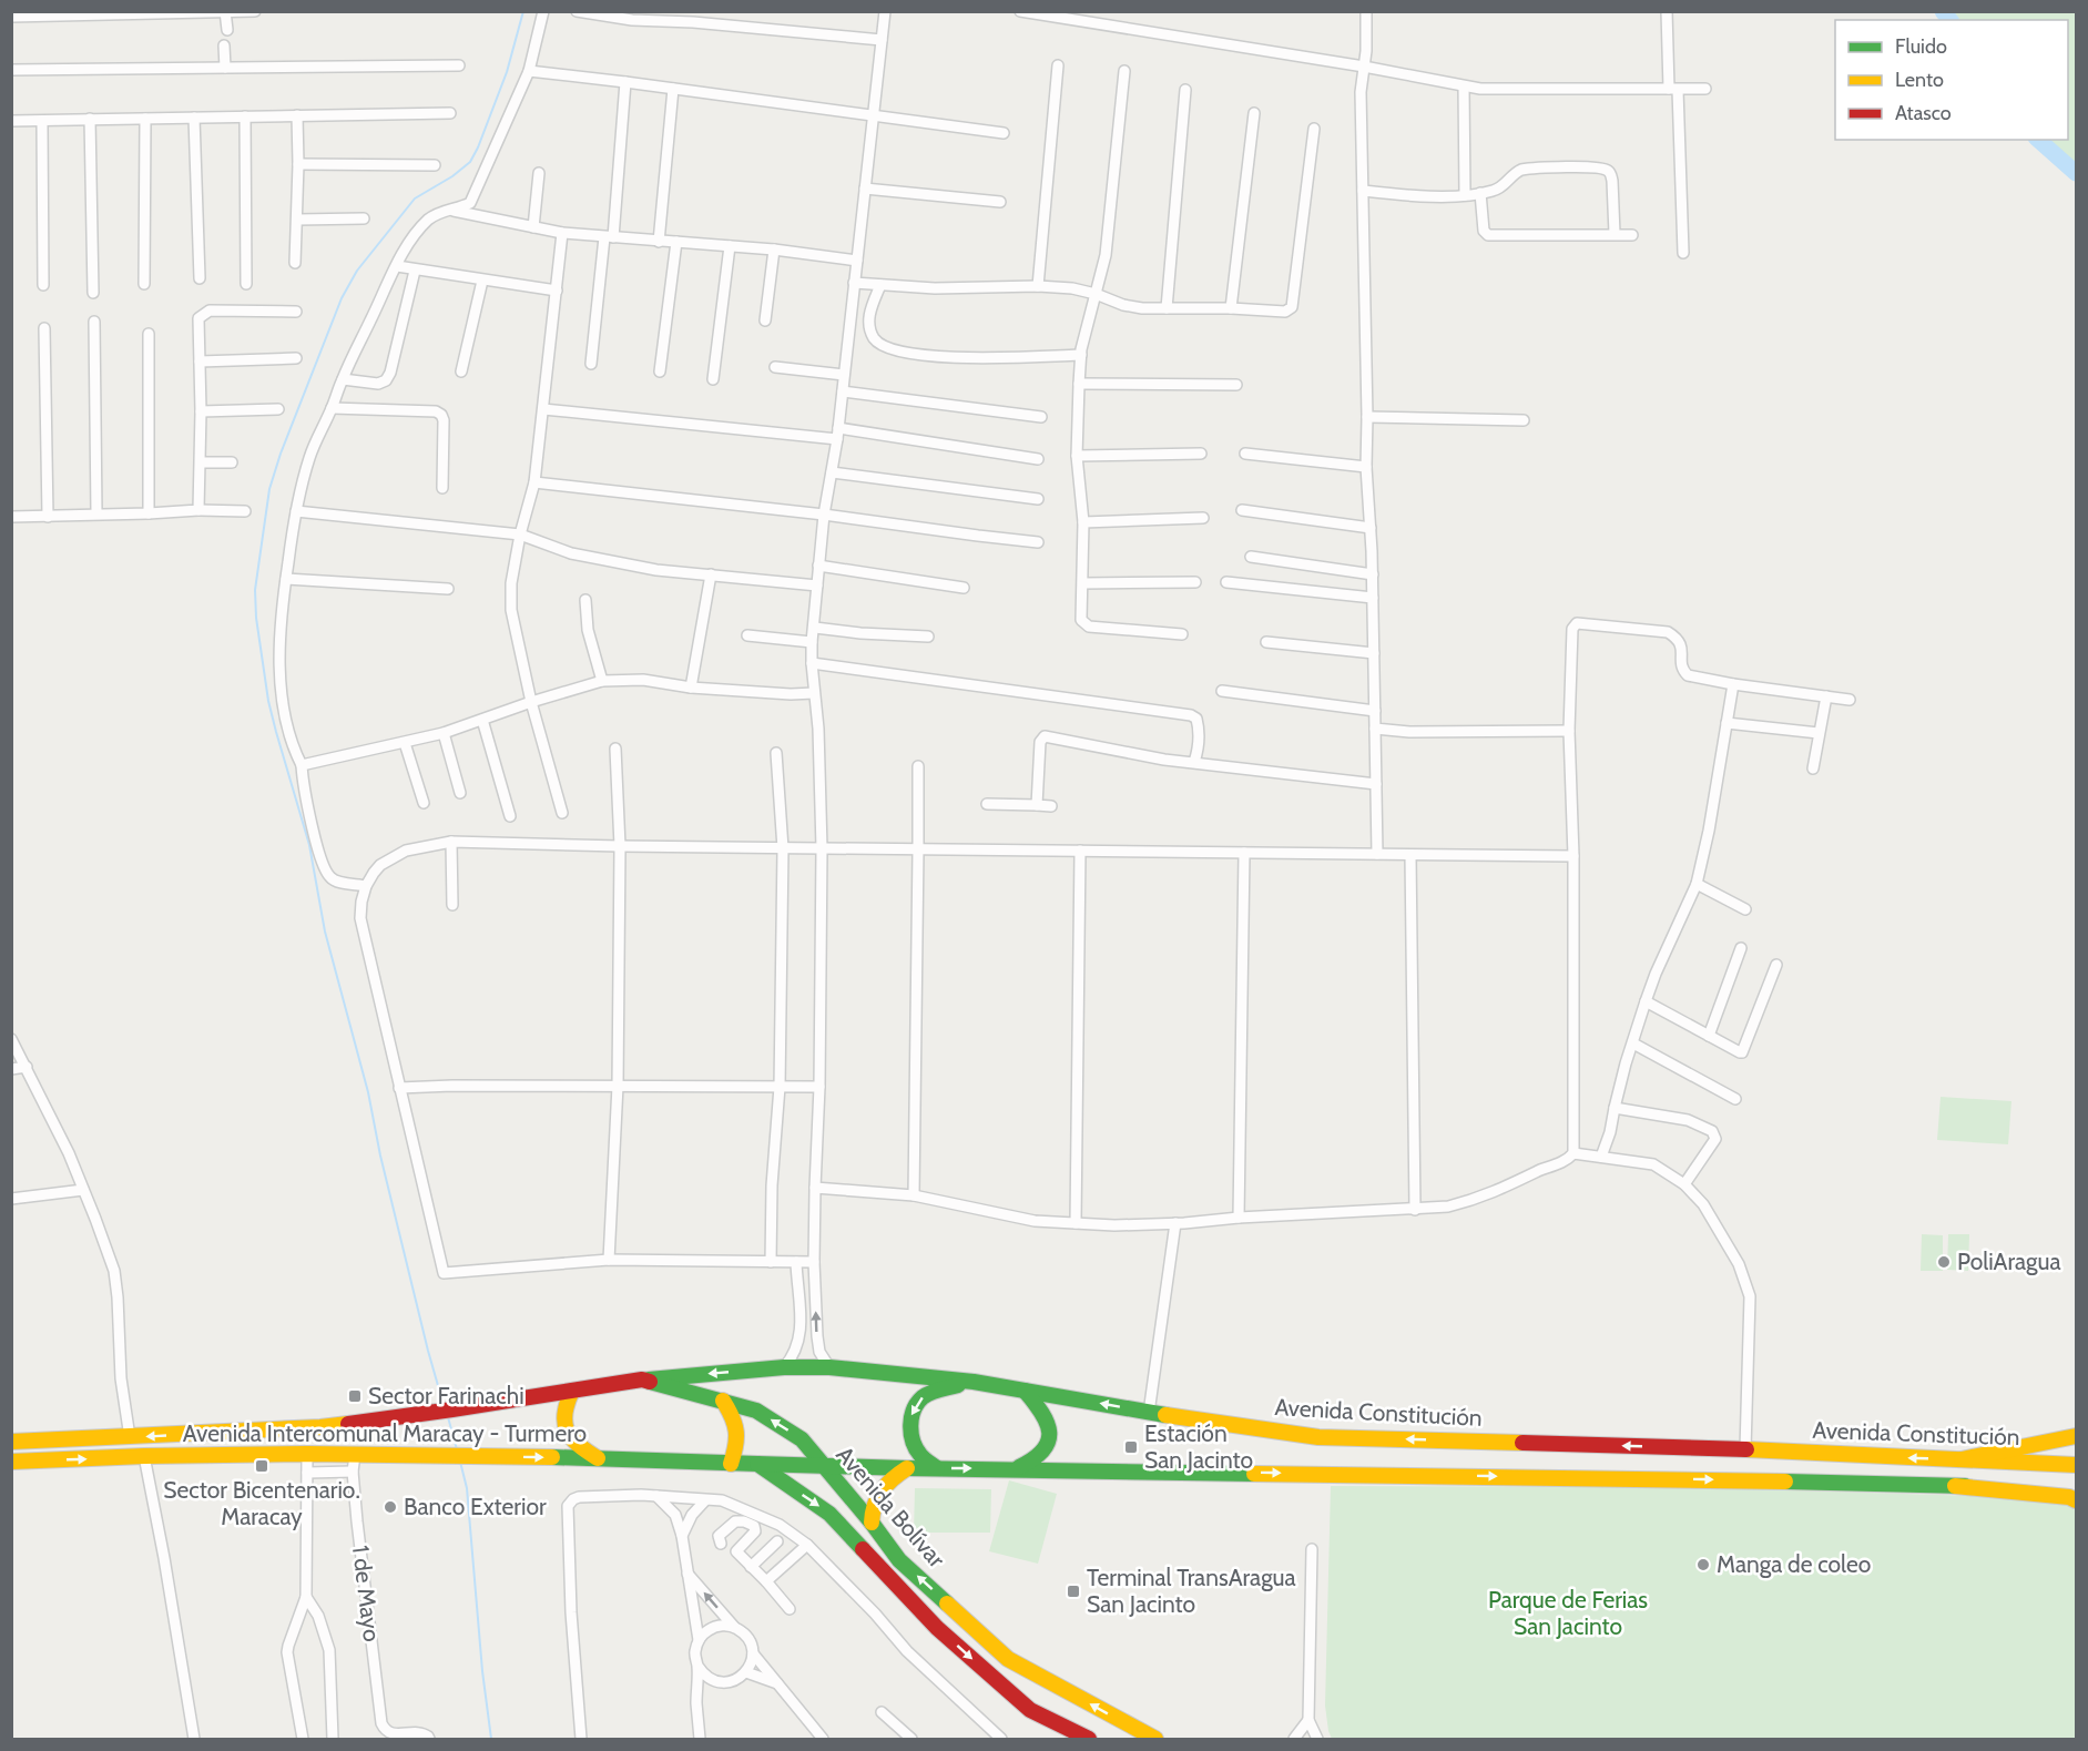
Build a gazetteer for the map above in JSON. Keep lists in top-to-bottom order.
{
  "streets": {
    "street": [
      "Avenida Constitución",
      "Avenida Intercomunal Maracay - Turmero",
      "Avenida Bolívar",
      "1 de Mayo"
    ]
  },
  "crossings": [
    ["Avenida Constitución", "Avenida Intercomunal Maracay - Turmero"],
    ["Avenida Constitución", "Avenida Bolívar"],
    ["Avenida Intercomunal Maracay - Turmero", "Avenida Bolívar"],
    ["Avenida Intercomunal Maracay - Turmero", "1 de Mayo"]
  ],
  "parks": ["Parque de Ferias San Jacinto"],
  "places": {
    "other": ["PoliAragua", "Banco Exterior", "Manga de coleo"],
    "transit": [
      "Sector Farinachi",
      "Estación San Jacinto",
      "Sector Bicentenario. Maracay",
      "Terminal TransAragua San Jacinto"
    ]
  },
  "legend": ["Fluido", "Lento", "Atasco"]
}
